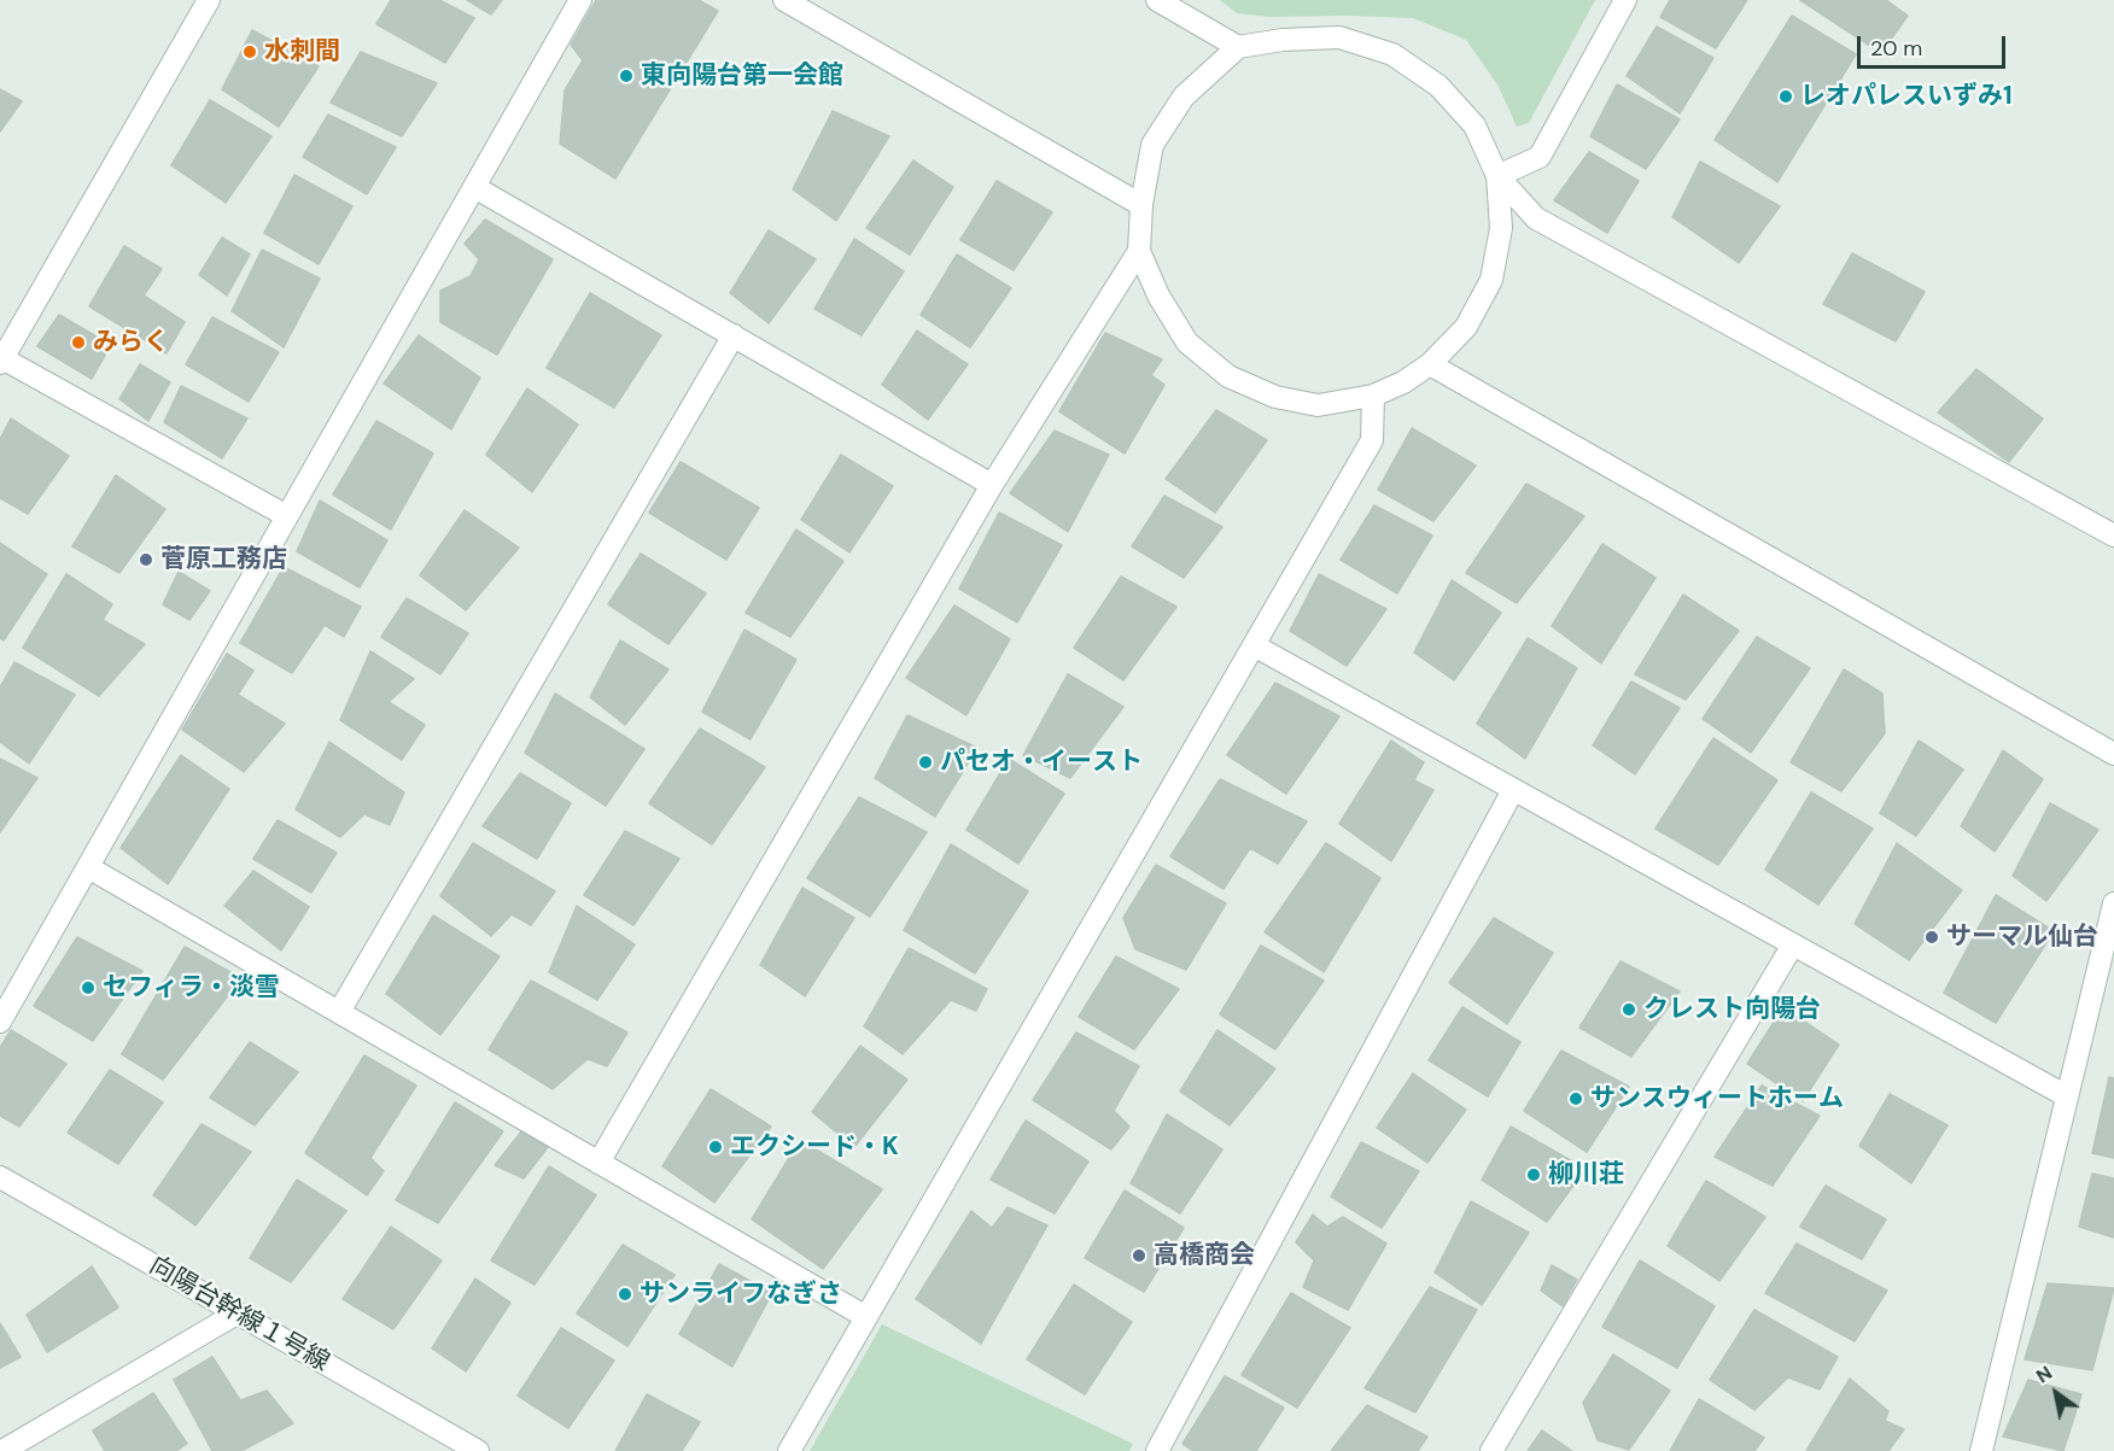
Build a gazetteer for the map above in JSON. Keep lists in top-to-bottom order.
{
  "streets": {
    "street": ["向陽台幹線１号線"]
  },
  "places": [
    "水刺間",
    "東向陽台第一会館",
    "レオパレスいずみ1",
    "みらく",
    "菅原工務店",
    "パセオ・イースト",
    "サーマル仙台",
    "セフィラ・淡雪",
    "クレスト向陽台",
    "サンスウィートホーム",
    "エクシード・K",
    "柳川荘",
    "高橋商会",
    "サンライフなぎさ"
  ],
  "scale_bar": "20 m",
  "north": "top left"
}
